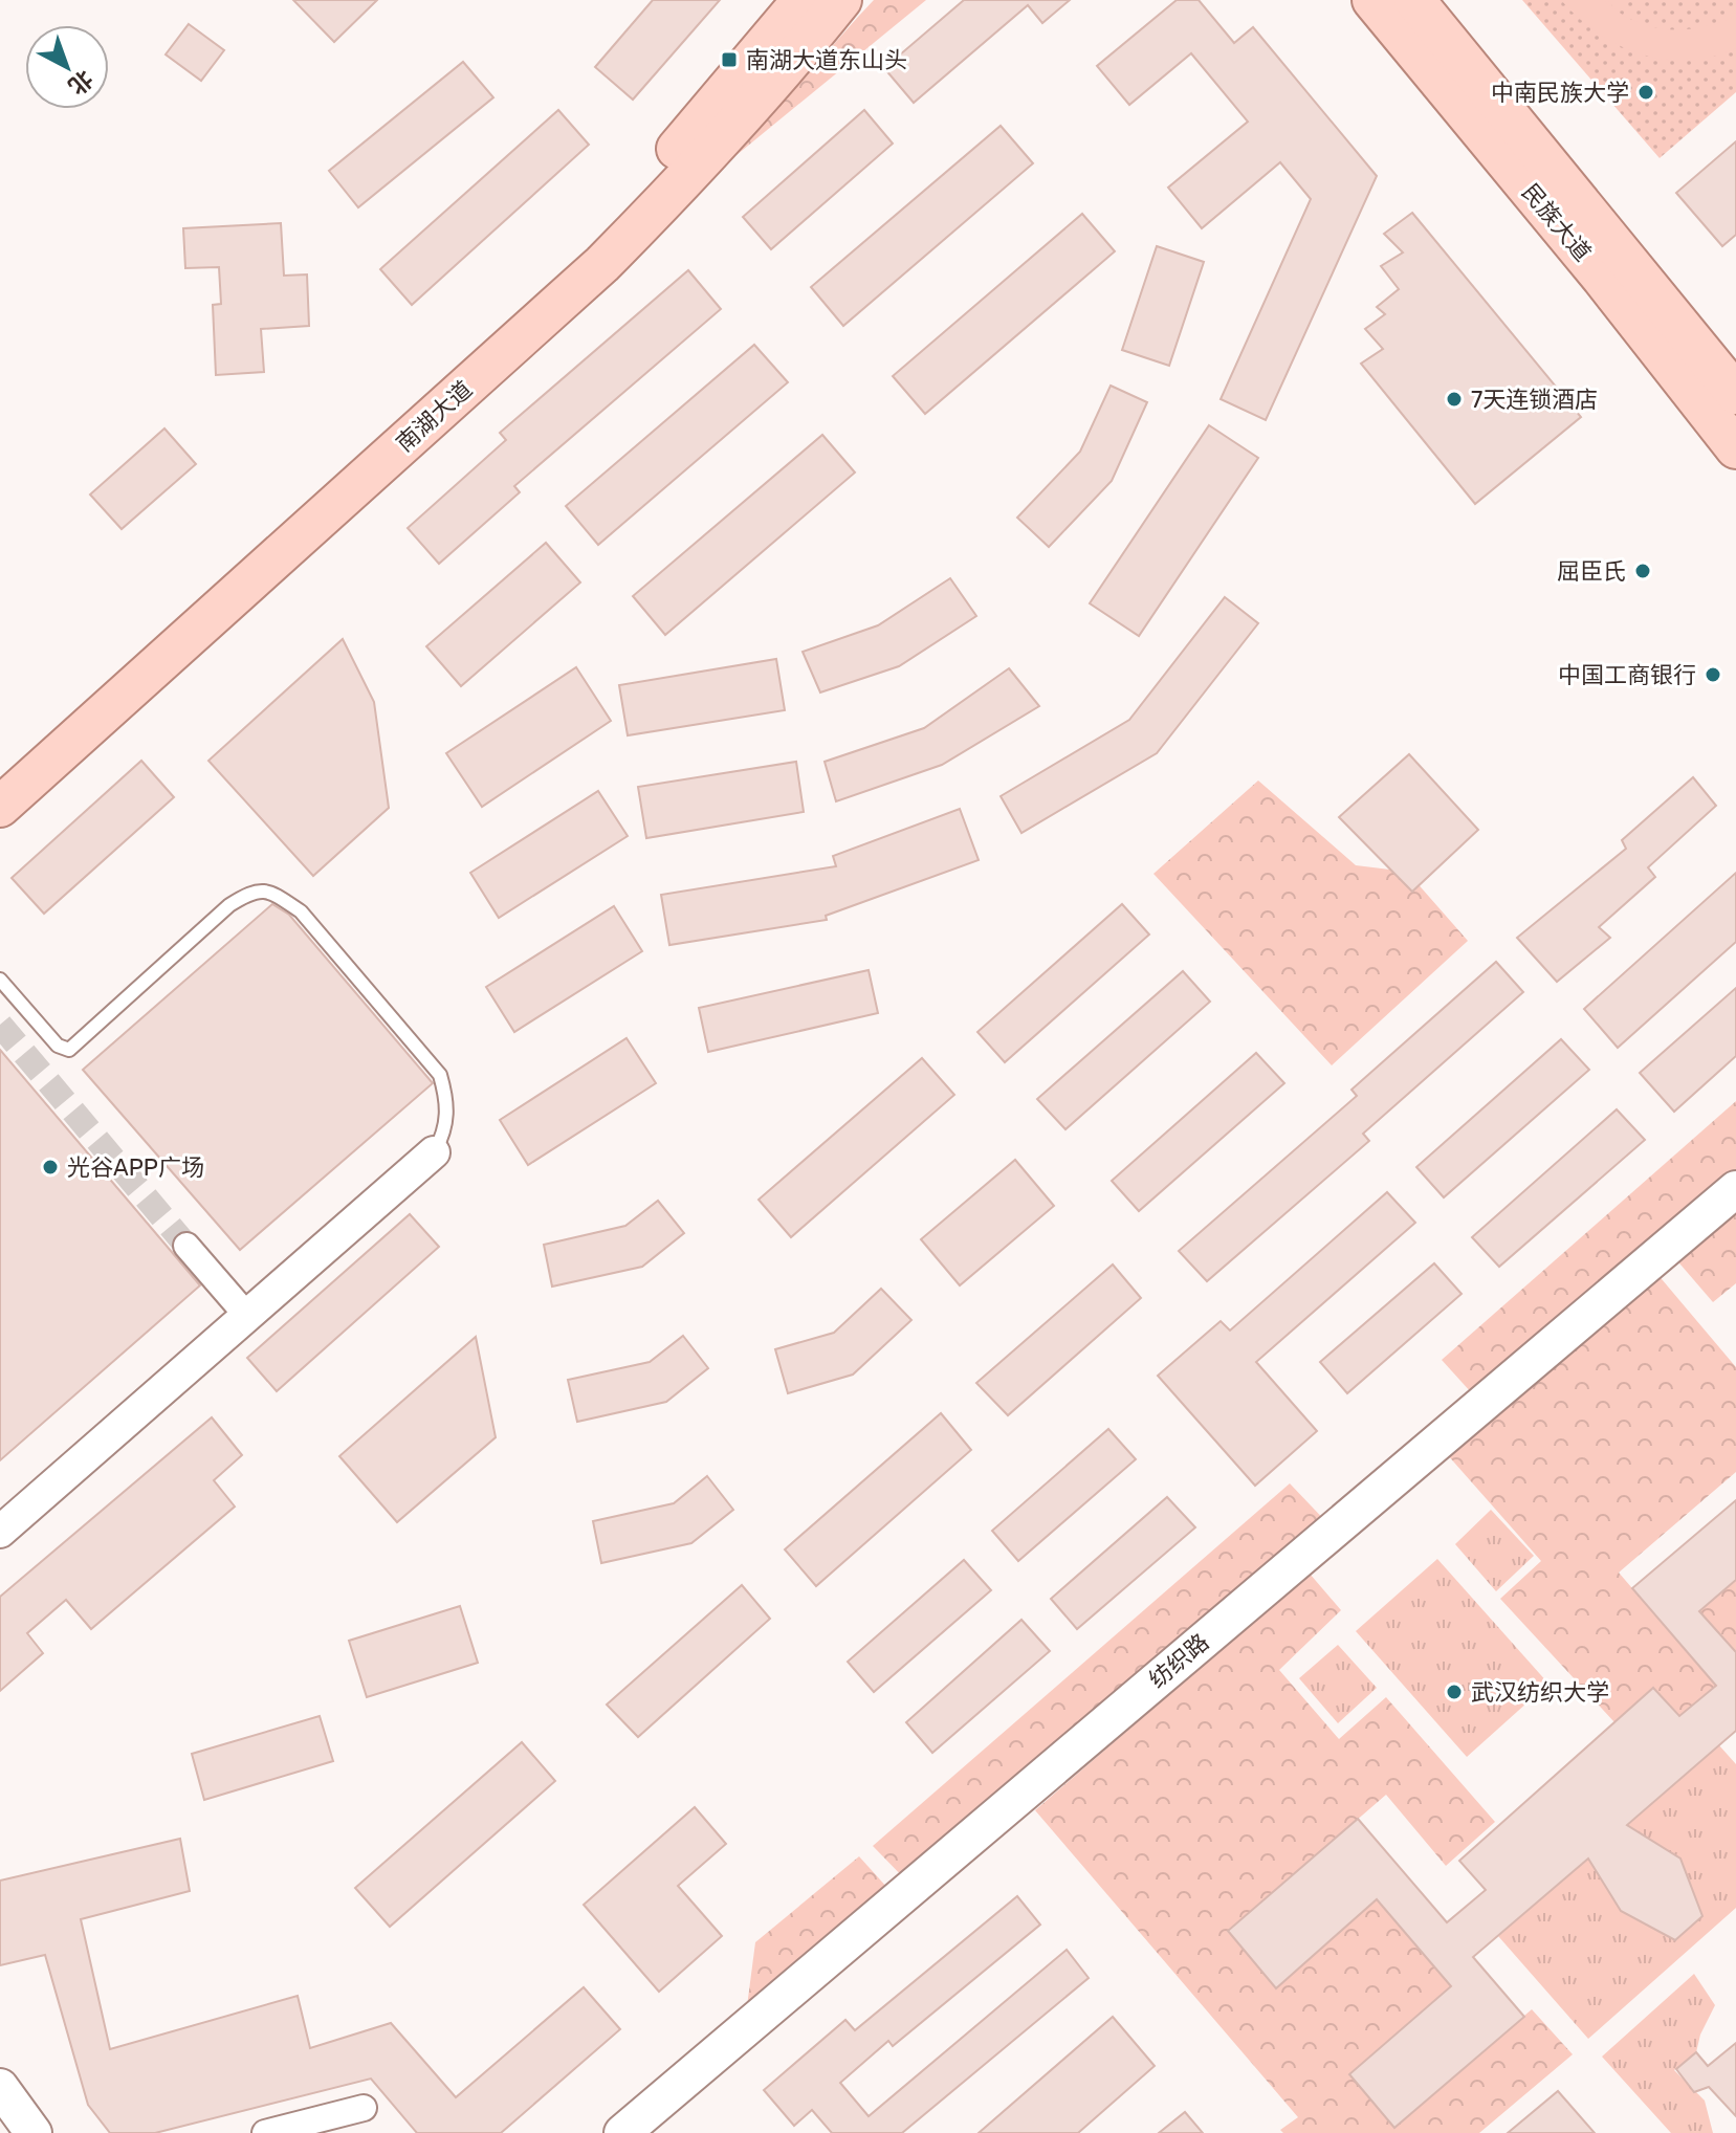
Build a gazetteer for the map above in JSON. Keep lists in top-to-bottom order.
{
  "streets": {
    "main road": ["民族大道", "南湖大道", "纺织路"]
  },
  "places": {
    "transit": ["南湖大道东山头"],
    "other": [
      "中南民族大学",
      "7天连锁酒店",
      "屈臣氏",
      "中国工商银行",
      "光谷APP广场",
      "武汉纺织大学"
    ]
  },
  "north": "bottom right"
}
